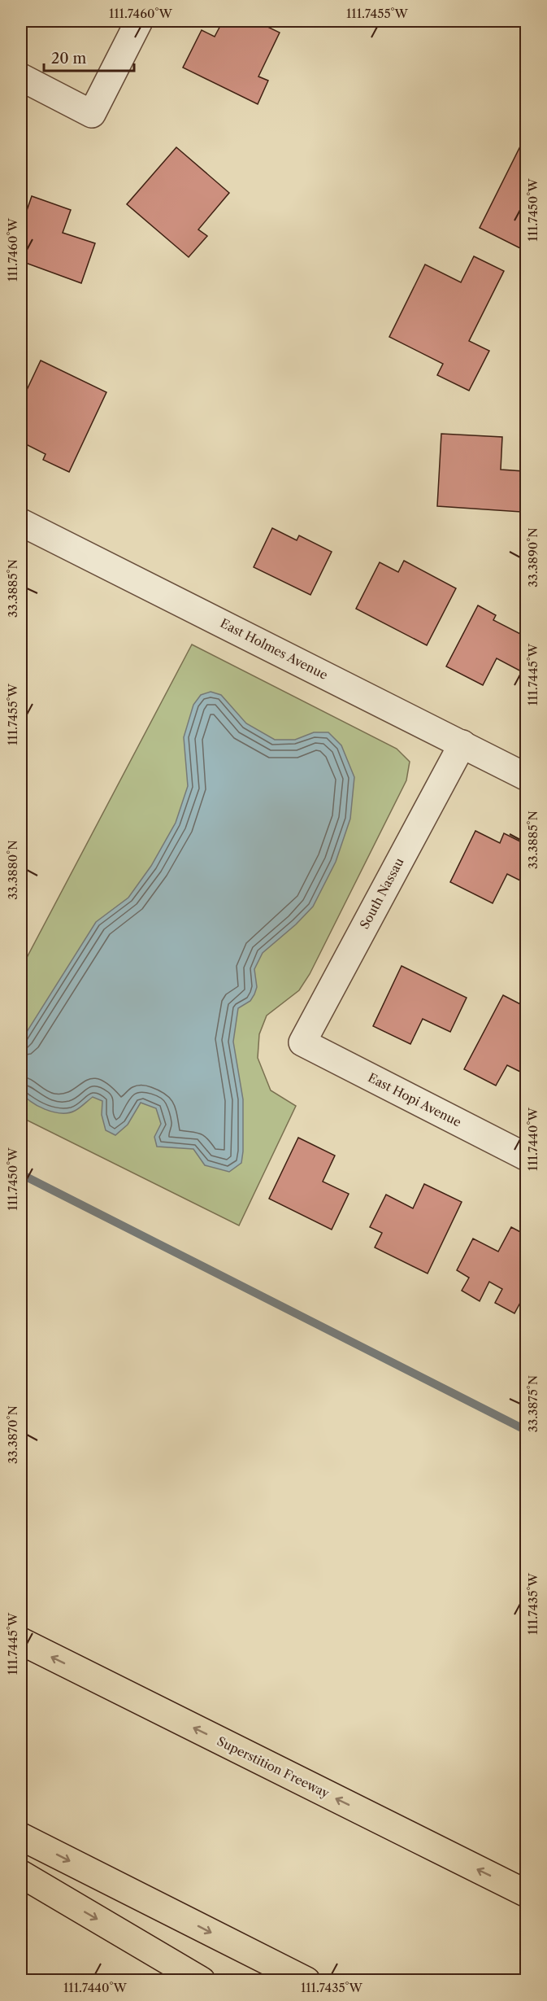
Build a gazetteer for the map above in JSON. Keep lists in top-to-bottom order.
{
  "streets": {
    "highway": ["Superstition Freeway"],
    "street": ["East Holmes Avenue", "South Nassau", "East Hopi Avenue"]
  },
  "crossings": [
    ["East Holmes Avenue", "South Nassau"],
    ["South Nassau", "East Hopi Avenue"]
  ],
  "scale_bar": "20 m",
  "coordinates": [
    "111.7460°W",
    "111.7455°W",
    "111.7450°W",
    "33.3890°N",
    "33.3885°N",
    "111.7445°W",
    "33.3880°N",
    "111.7440°W",
    "33.3875°N",
    "33.3870°N",
    "111.7435°W"
  ]
}
